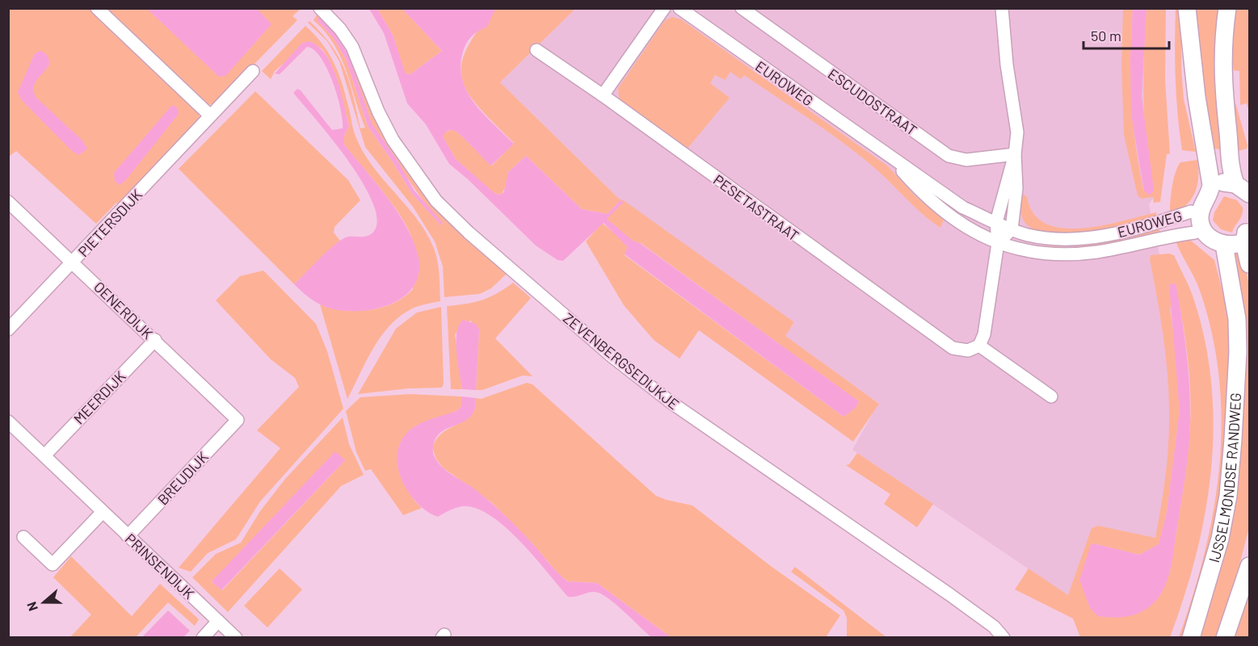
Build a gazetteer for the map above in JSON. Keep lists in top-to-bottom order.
{
  "streets": {
    "main road": ["IJSSELMONDSE RANDWEG"],
    "street": [
      "EUROWEG",
      "ESCUDOSTRAAT",
      "PESETASTRAAT",
      "PIETERSDIJK",
      "OENERDIJK",
      "ZEVENBERGSEDIJKJE",
      "MEERDIJK",
      "BREUDIJK",
      "PRINSENDIJK"
    ]
  },
  "crossings": [
    ["PIETERSDIJK", "OENERDIJK"],
    ["OENERDIJK", "MEERDIJK"],
    ["OENERDIJK", "BREUDIJK"],
    ["MEERDIJK", "PRINSENDIJK"],
    ["BREUDIJK", "PRINSENDIJK"]
  ],
  "scale_bar": "50 m",
  "north": "left"
}
